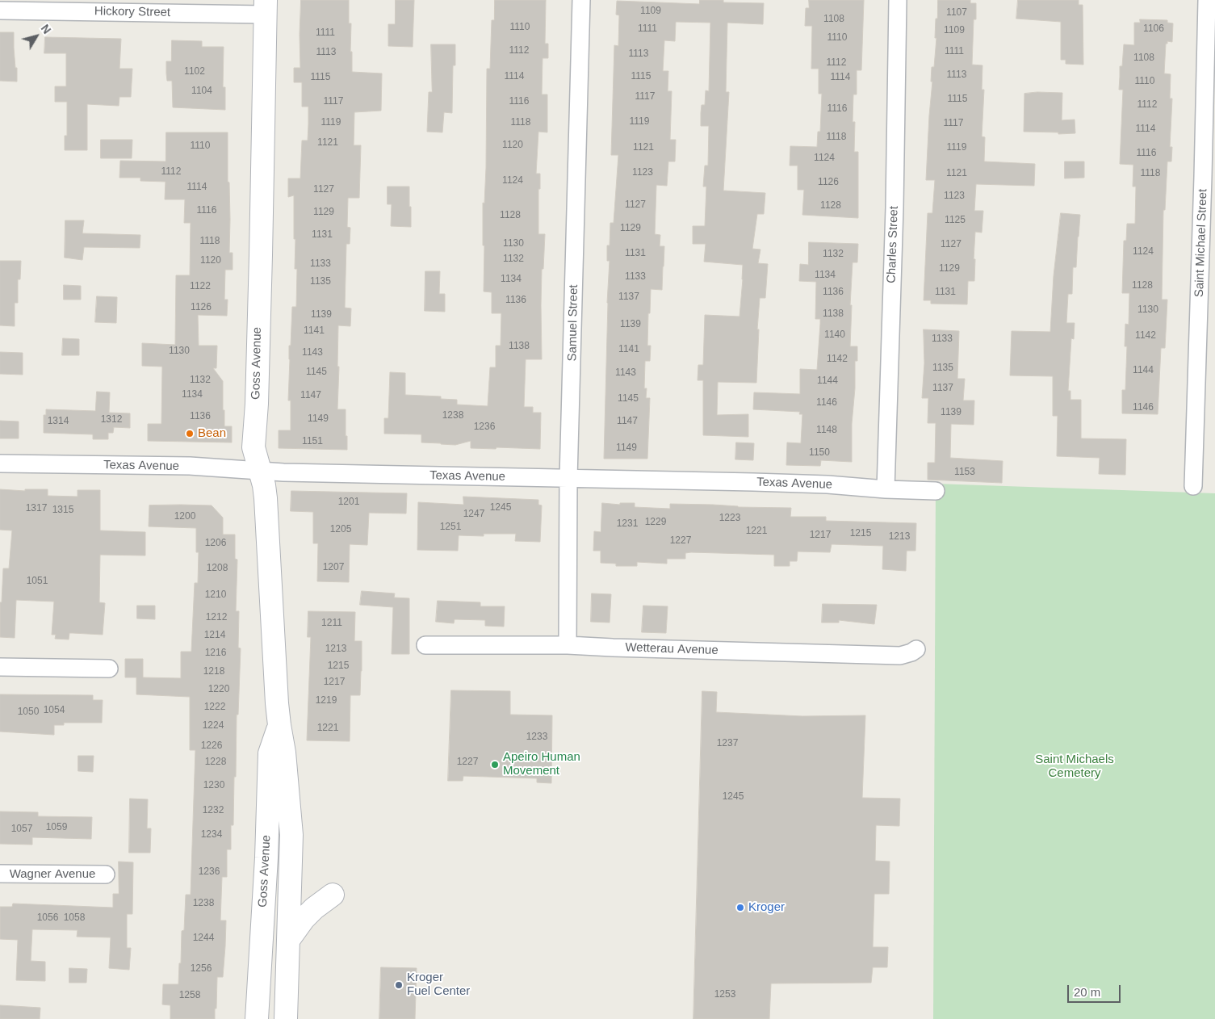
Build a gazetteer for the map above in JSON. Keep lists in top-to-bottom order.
{
  "streets": {
    "main road": ["Goss Avenue"],
    "street": [
      "Hickory Street",
      "Saint Michael Street",
      "Charles Street",
      "Samuel Street",
      "Texas Avenue",
      "Wetterau Avenue",
      "Wagner Avenue"
    ]
  },
  "crossings": [
    ["Hickory Street", "Goss Avenue"],
    ["Charles Street", "Texas Avenue"],
    ["Samuel Street", "Texas Avenue"],
    ["Samuel Street", "Wetterau Avenue"],
    ["Goss Avenue", "Texas Avenue"]
  ],
  "parks": ["Saint Michaels Cemetery"],
  "places": [
    "Bean",
    "Apeiro Human Movement",
    "Kroger",
    "Kroger Fuel Center"
  ],
  "house_numbers": [
    "1109",
    "1107",
    "1108",
    "1110",
    "1111",
    "1106",
    "1109",
    "1111",
    "1110",
    "1112",
    "1111",
    "1113",
    "1113",
    "1108",
    "1112",
    "1102",
    "1113",
    "1114",
    "1115",
    "1115",
    "1114",
    "1110",
    "1104",
    "1117",
    "1115",
    "1117",
    "1116",
    "1112",
    "1116",
    "1119",
    "1119",
    "1118",
    "1117",
    "1114",
    "1118",
    "1121",
    "1120",
    "1110",
    "1121",
    "1119",
    "1116",
    "1124",
    "1112",
    "1123",
    "1121",
    "1118",
    "1124",
    "1126",
    "1114",
    "1127",
    "1123",
    "1127",
    "1128",
    "1116",
    "1129",
    "1128",
    "1125",
    "1129",
    "1131",
    "1118",
    "1130",
    "1127",
    "1124",
    "1131",
    "1132",
    "1132",
    "1120",
    "1133",
    "1129",
    "1134",
    "1133",
    "1134",
    "1135",
    "1128",
    "1122",
    "1136",
    "1131",
    "1137",
    "1136",
    "1126",
    "1130",
    "1138",
    "1139",
    "1139",
    "1141",
    "1140",
    "1142",
    "1133",
    "1138",
    "1141",
    "1130",
    "1143",
    "1142",
    "1135",
    "1144",
    "1145",
    "1143",
    "1132",
    "1144",
    "1137",
    "1134",
    "1147",
    "1145",
    "1146",
    "1146",
    "1139",
    "1238",
    "1136",
    "1149",
    "1312",
    "1314",
    "1147",
    "1236",
    "1148",
    "1151",
    "1149",
    "1150",
    "1153",
    "1201",
    "1245",
    "1317",
    "1315",
    "1247",
    "1200",
    "1223",
    "1229",
    "1231",
    "1251",
    "1205",
    "1221",
    "1215",
    "1217",
    "1213",
    "1227",
    "1206",
    "1207",
    "1208",
    "1051",
    "1210",
    "1212",
    "1211",
    "1214",
    "1213",
    "1216",
    "1215",
    "1218",
    "1217",
    "1220",
    "1219",
    "1222",
    "1054",
    "1050",
    "1224",
    "1221",
    "1233",
    "1237",
    "1226",
    "1228",
    "1227",
    "1230",
    "1245",
    "1232",
    "1059",
    "1057",
    "1234",
    "1236",
    "1238",
    "1056",
    "1058",
    "1244",
    "1256",
    "1253",
    "1258"
  ],
  "scale_bar": "20 m",
  "north": "top right"
}
